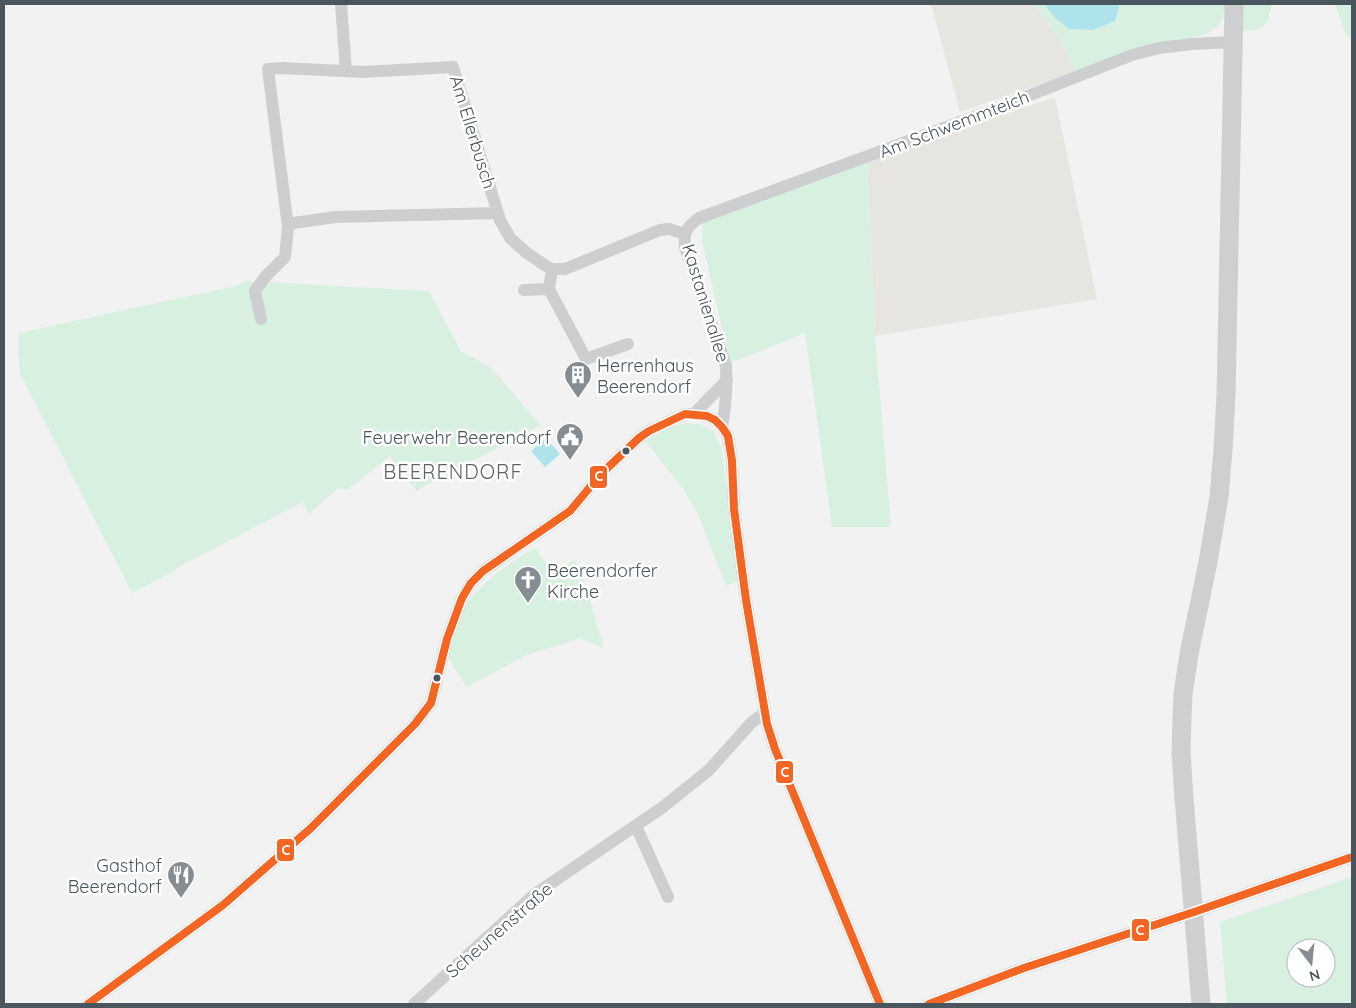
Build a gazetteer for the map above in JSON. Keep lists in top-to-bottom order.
{
  "streets": {
    "street": [
      "Am Schwemmteich",
      "Am Ellerbusch",
      "Kastanienallee",
      "Scheunenstraße"
    ]
  },
  "crossings": [
    ["Am Schwemmteich", "Kastanienallee"],
    ["Kastanienallee", "Scheunenstraße"]
  ],
  "districts": ["BEERENDORF"],
  "places": {
    "building": ["Herrenhaus Beerendorf"],
    "public building": ["Feuerwehr Beerendorf"],
    "church": ["Beerendorfer Kirche"],
    "restaurant": ["Gasthof Beerendorf"]
  },
  "lines": ["transit line C"],
  "north": "bottom"
}
